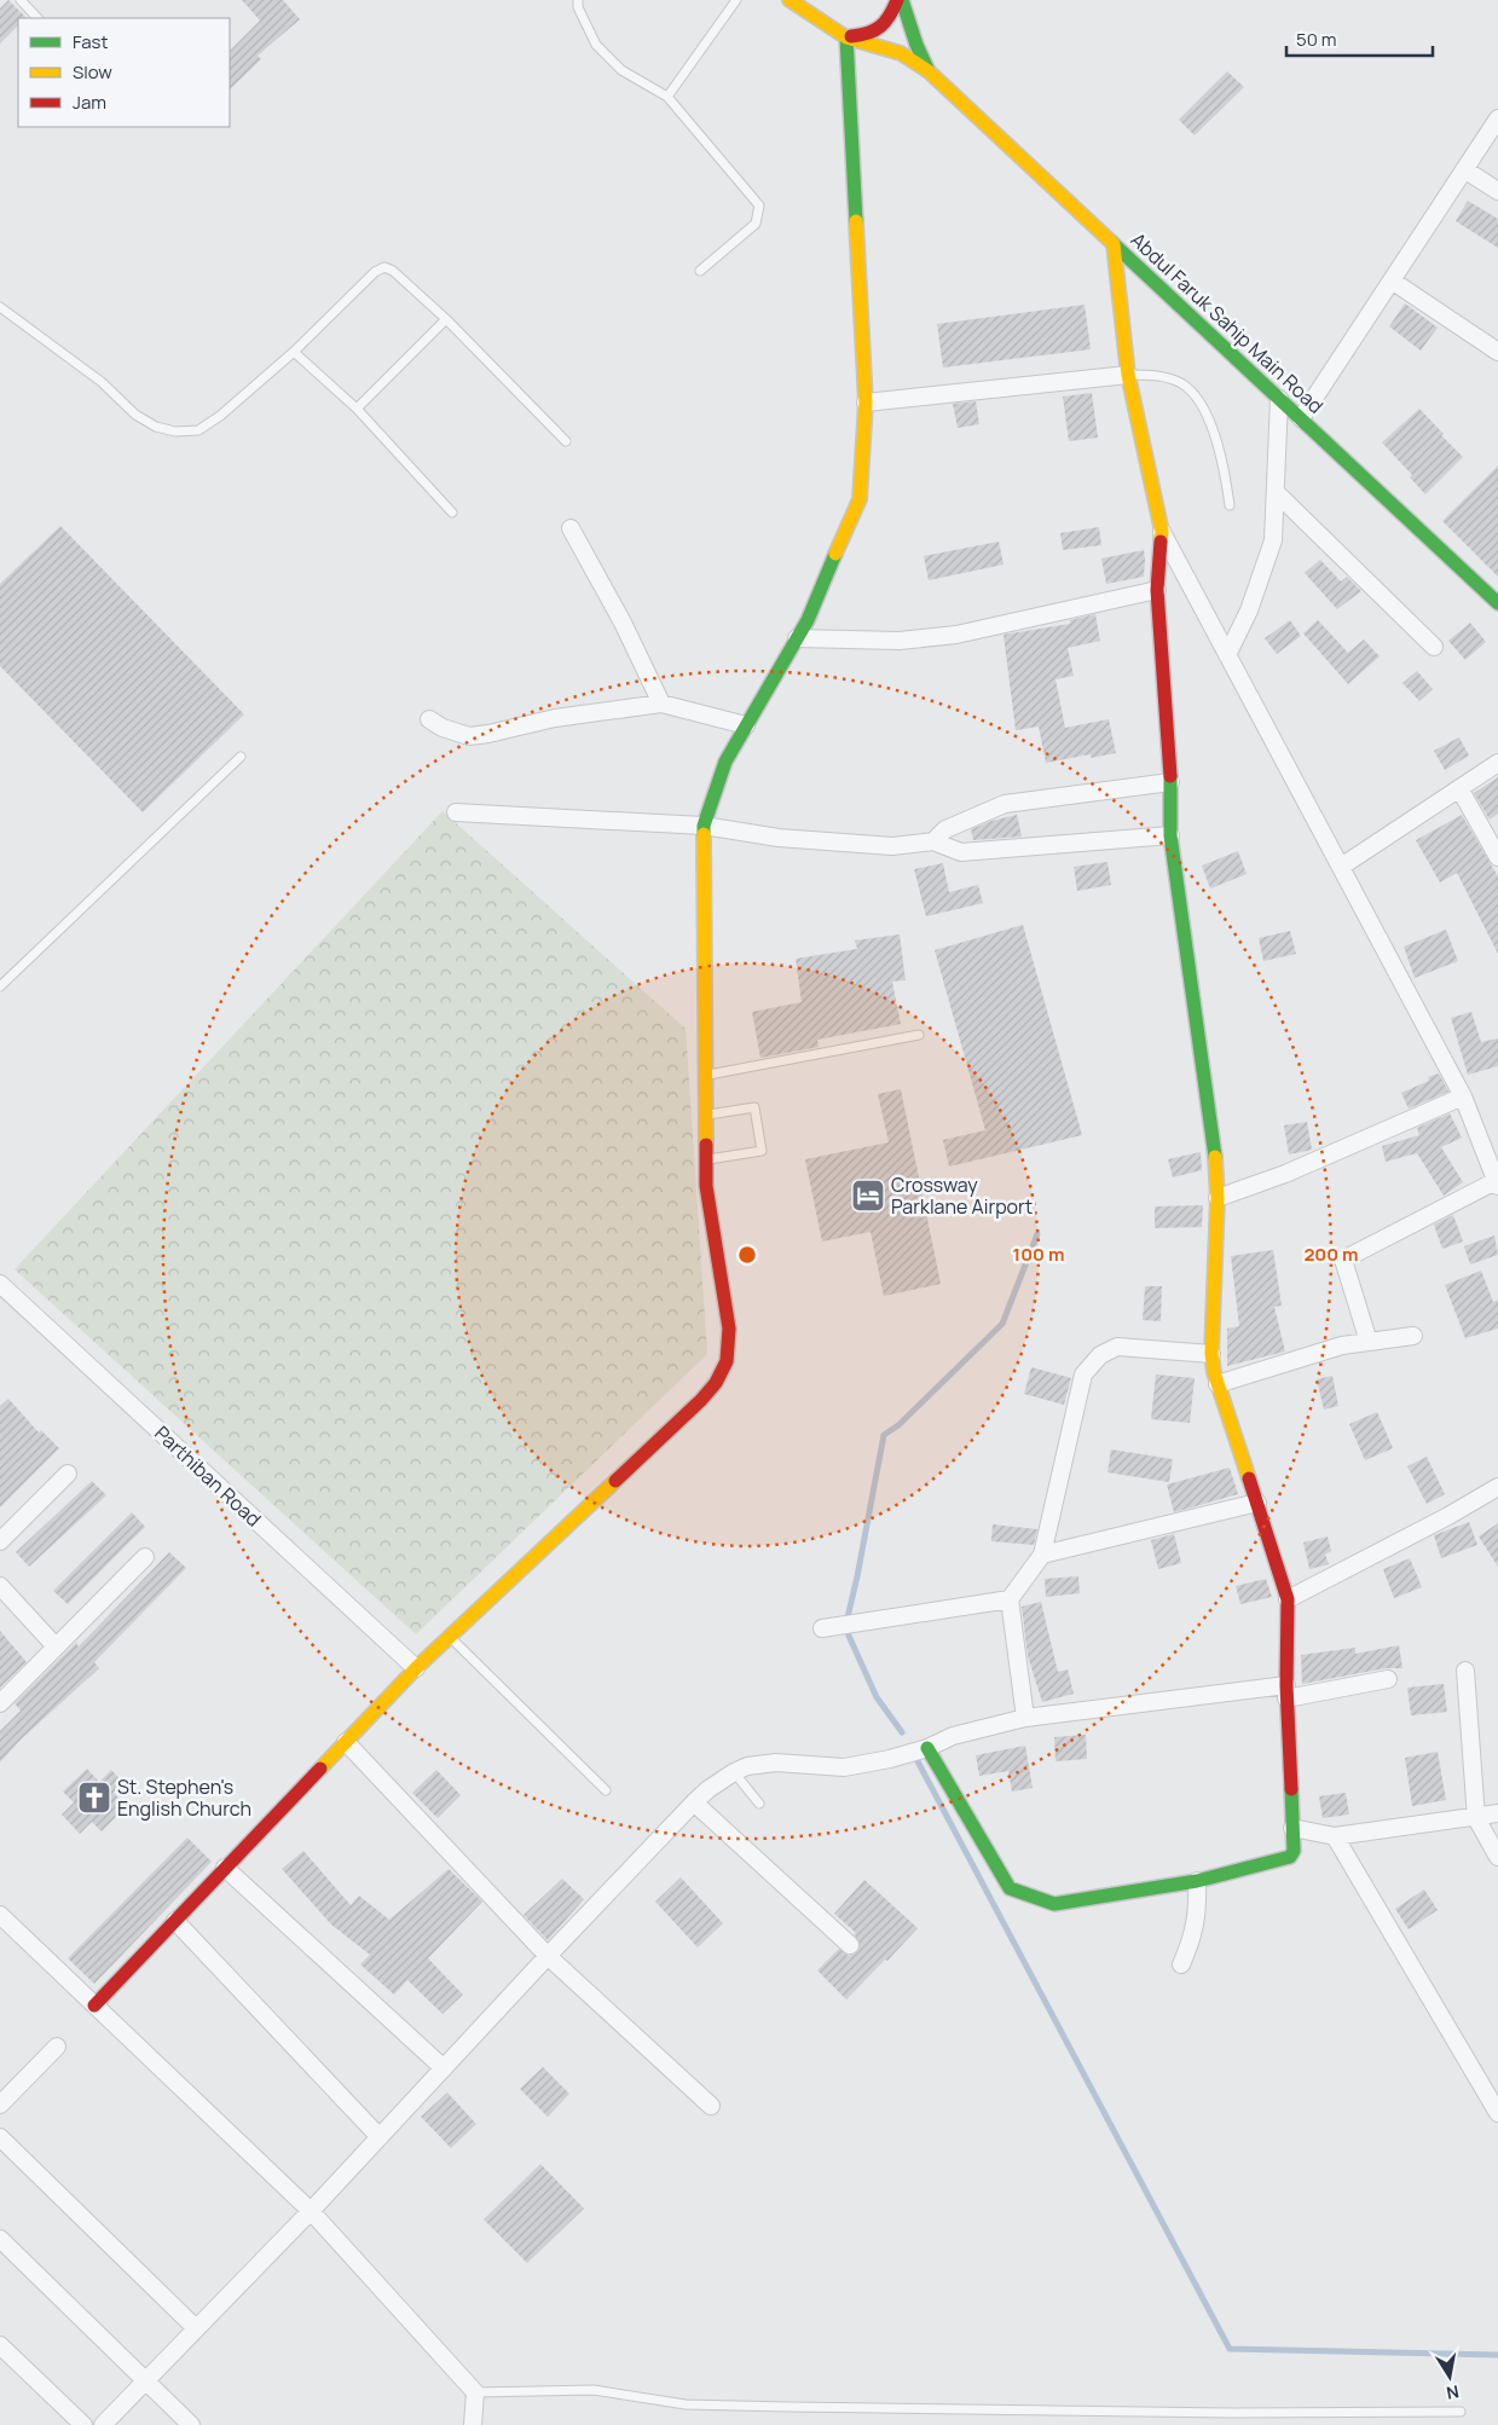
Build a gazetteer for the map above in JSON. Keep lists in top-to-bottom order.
{
  "streets": {
    "street": ["Abdul Faruk Sahip Main Road", "Parthiban Road"]
  },
  "places": {
    "hotel": ["Crossway Parklane Airport"],
    "church": ["St. Stephen's English Church"]
  },
  "legend": ["Fast", "Slow", "Jam"],
  "scale_bar": "50 m",
  "north": "bottom",
  "rings": ["100 m", "200 m"]
}
